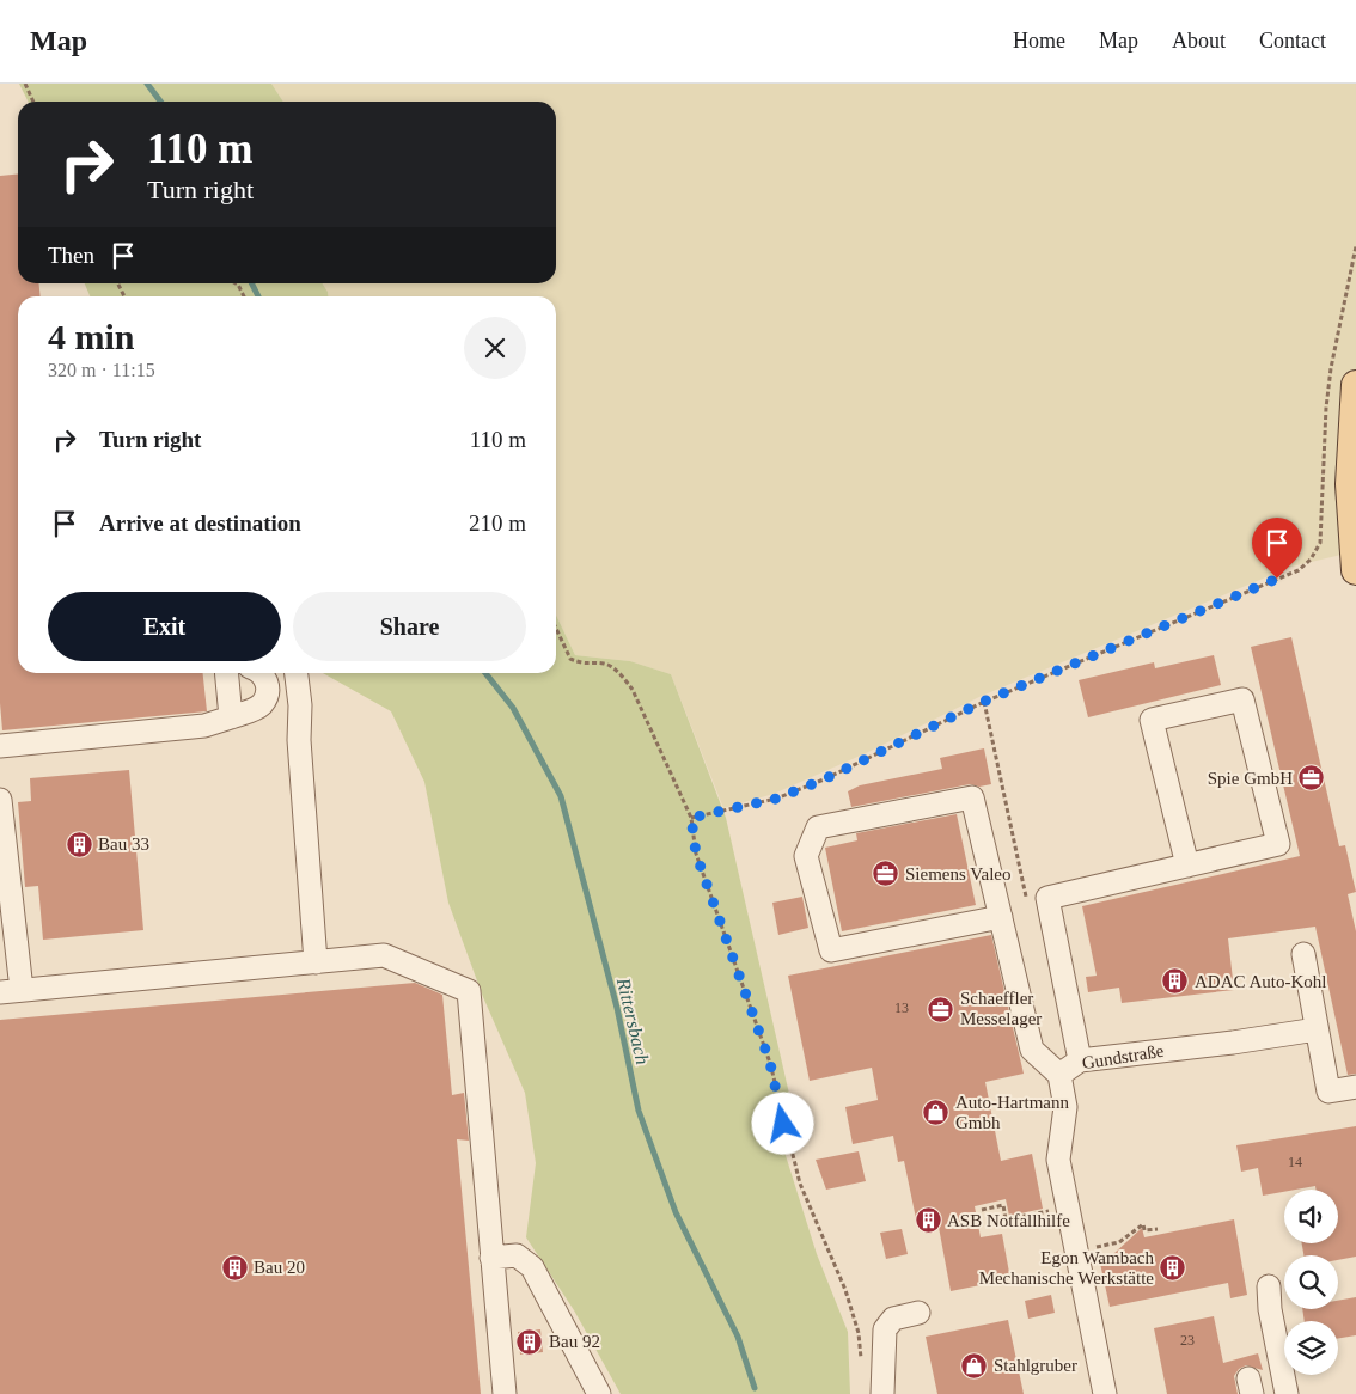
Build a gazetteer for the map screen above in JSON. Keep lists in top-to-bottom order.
{
  "streets": {
    "street": ["Gundstraße"]
  },
  "water": ["Rittersbach"],
  "places": {
    "office": ["Spie GmbH", "Siemens Valeo", "Schaeffler Messelager"],
    "building": [
      "Bau 33",
      "ADAC Auto-Kohl",
      "ASB Notfallhilfe",
      "Bau 20",
      "Egon Wambach Mechanische Werkstätte",
      "Bau 92"
    ],
    "shop": ["Auto-Hartmann Gmbh", "Stahlgruber"]
  },
  "house_numbers": ["13", "14", "23"],
  "page": {
    "header": "Map",
    "nav": [
      "Home",
      "Map",
      "About",
      "Contact"
    ],
    "turn": ["110 m", "Turn right"],
    "then": "Then",
    "heading": ["4 min", "320 m · 11:15"],
    "list": [
      {
        "name": "Turn right",
        "value": "110 m"
      },
      {
        "name": "Arrive at destination",
        "value": "210 m"
      }
    ],
    "buttons": ["Exit", "Share"]
  }
}
